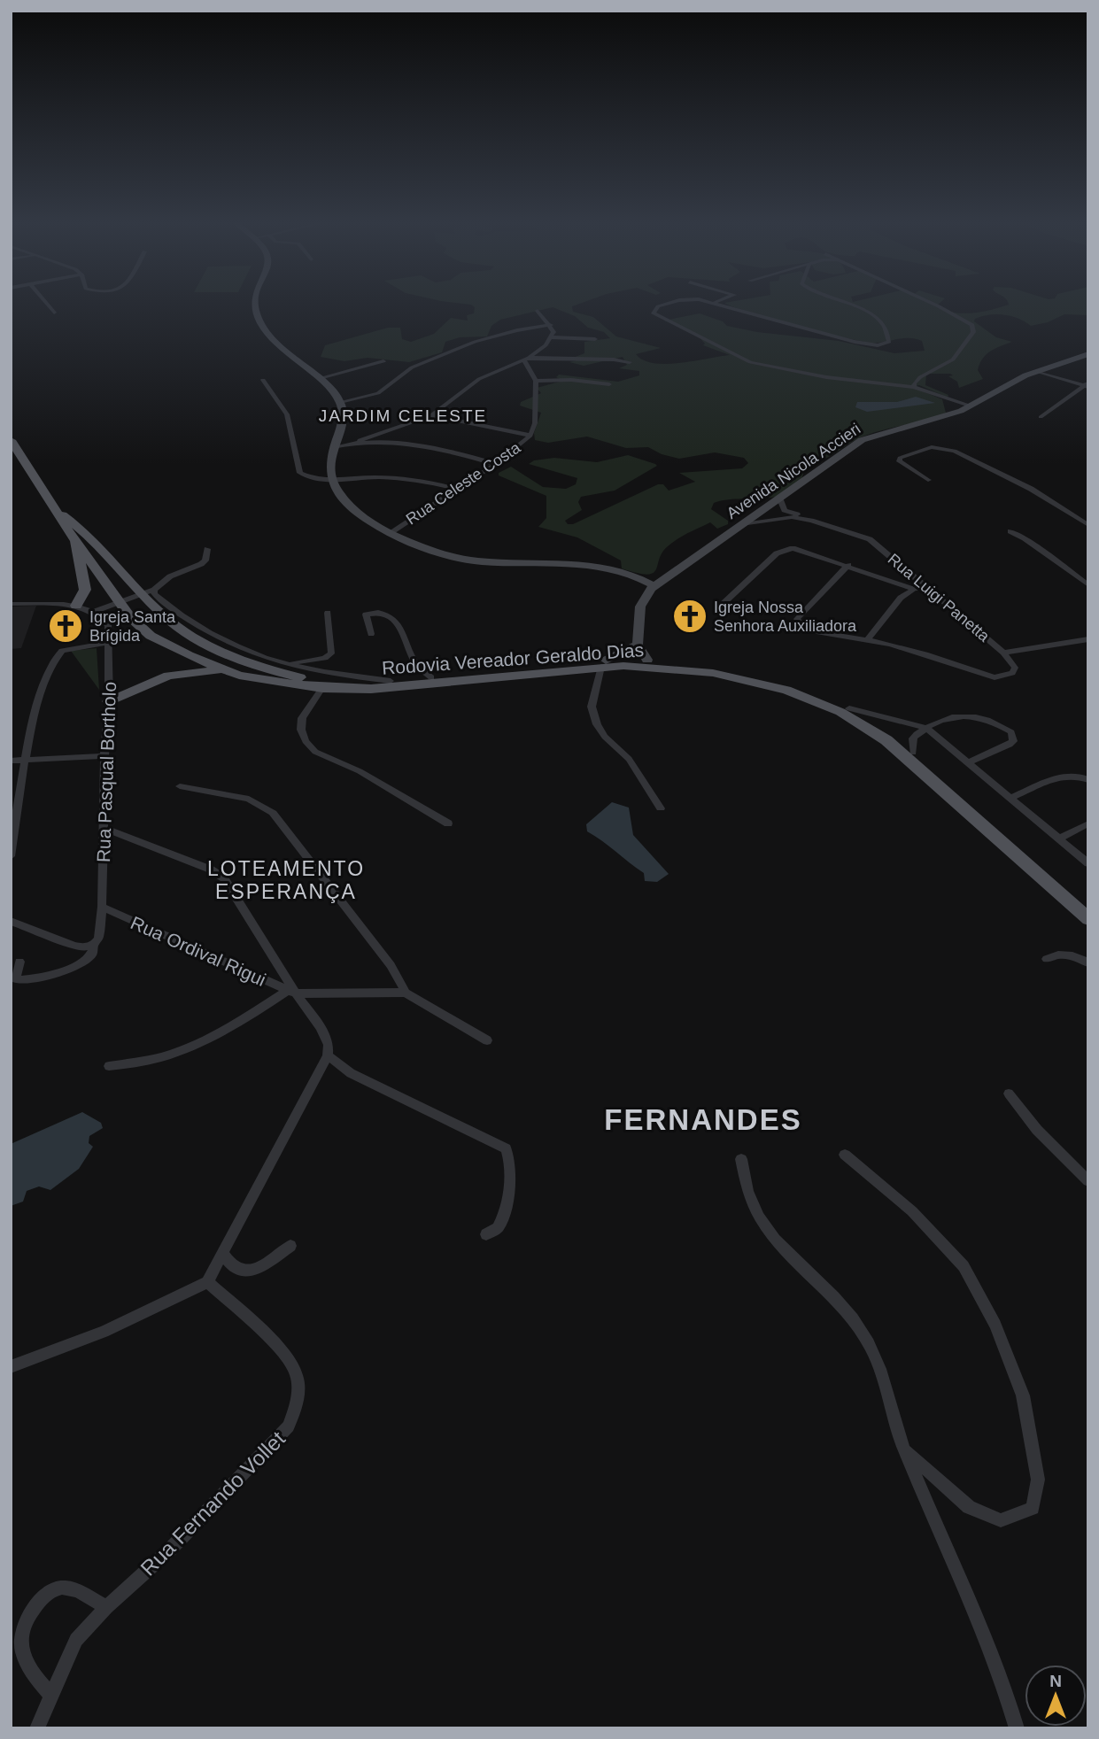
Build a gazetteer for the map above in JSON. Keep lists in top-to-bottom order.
{
  "streets": {
    "main road": ["Rodovia Vereador Geraldo Dias"],
    "street": [
      "Avenida Nicola Accieri",
      "Rua Celeste Costa",
      "Rua Luigi Panetta",
      "Rua Pasqual Bortholo",
      "Rua Ordival Rigui",
      "Rua Fernando Vollet"
    ]
  },
  "crossings": [
    ["Avenida Nicola Accieri", "Rua Luigi Panetta"],
    ["Rua Pasqual Bortholo", "Rua Ordival Rigui"]
  ],
  "districts": ["JARDIM CELESTE", "LOTEAMENTO ESPERANÇA", "FERNANDES"],
  "places": {
    "church": ["Igreja Nossa Senhora Auxiliadora", "Igreja Santa Brígida"]
  },
  "north": "top"
}
